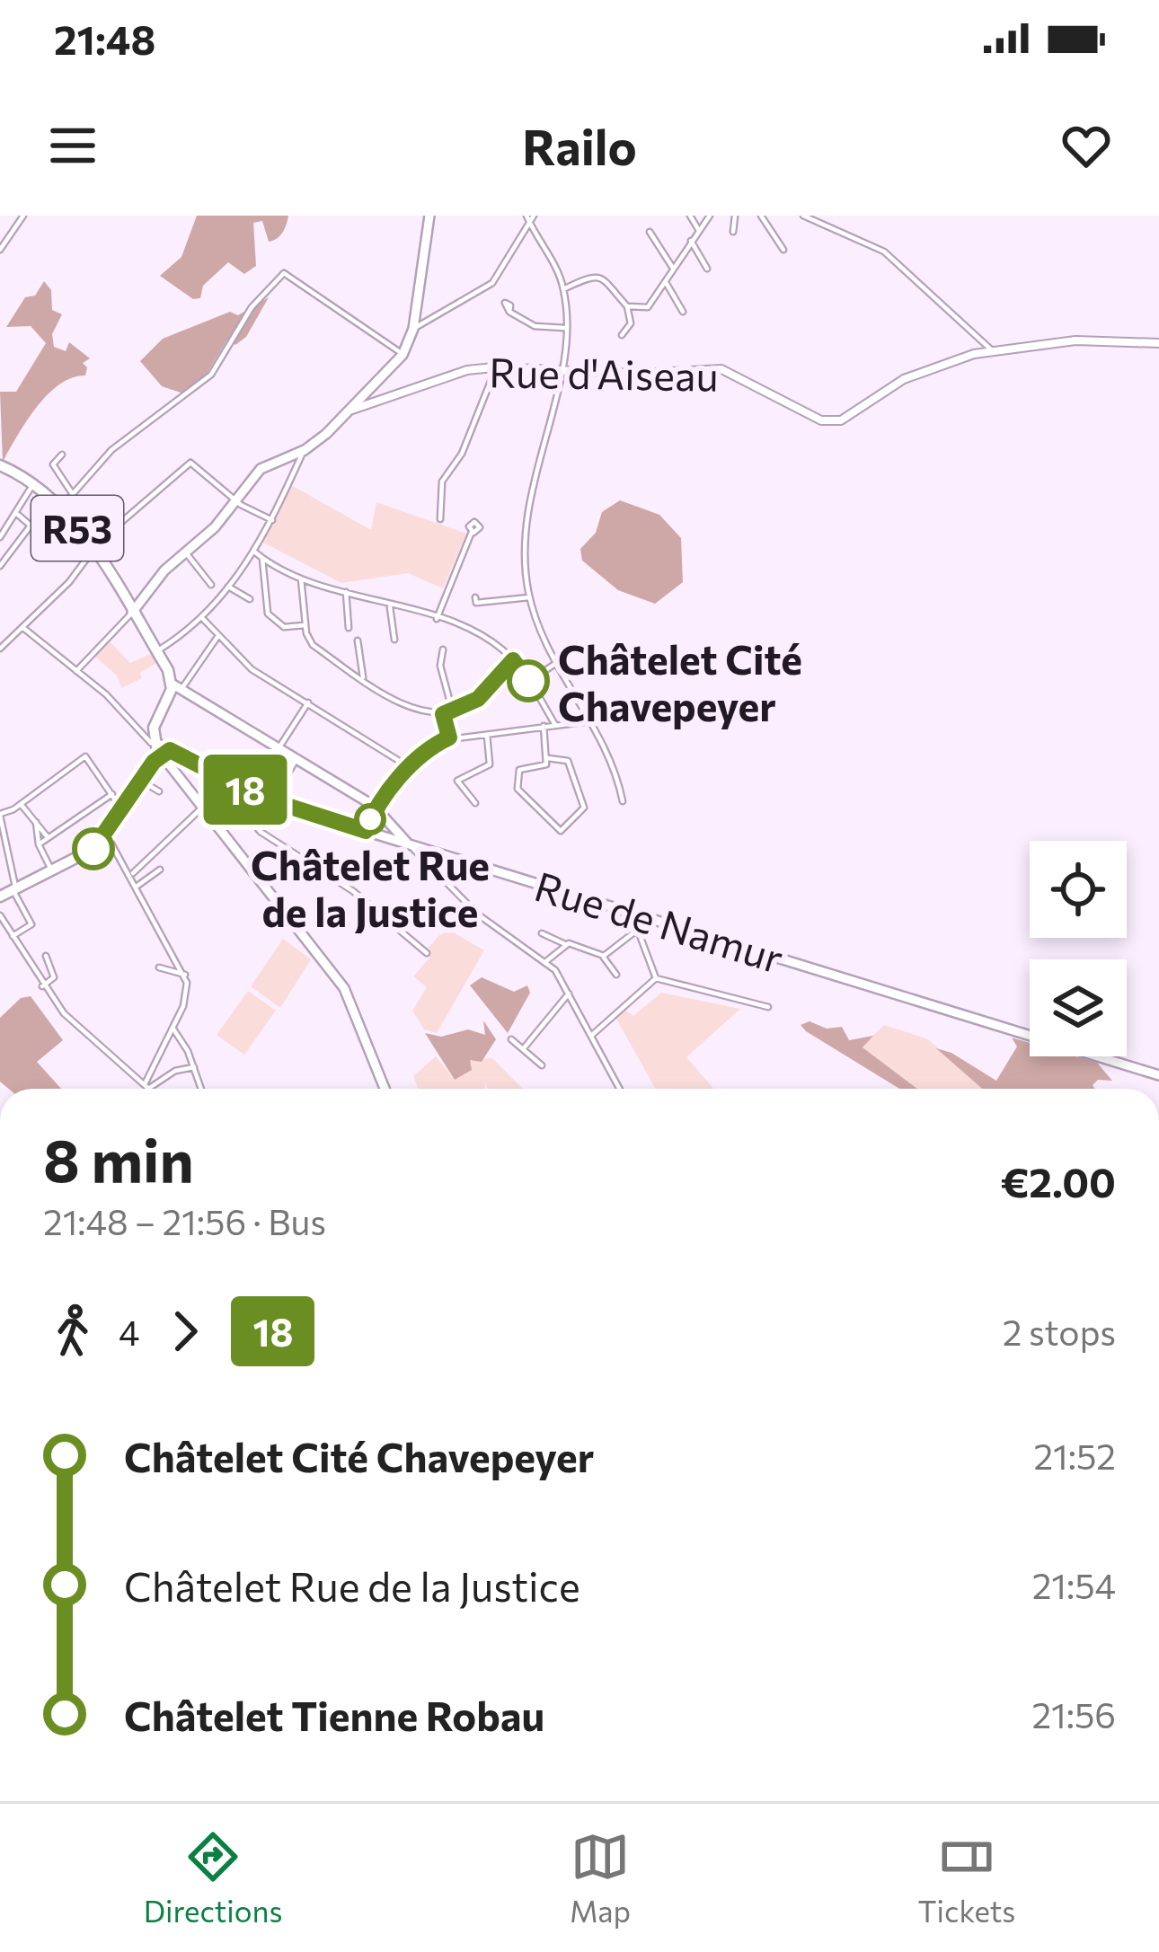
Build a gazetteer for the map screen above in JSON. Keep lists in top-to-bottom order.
{
  "streets": {
    "main road": ["R53", "Rue de Namur"],
    "street": ["Rue d'Aiseau"]
  },
  "places": ["Châtelet Cité Chavepeyer", "Châtelet Rue de la Justice"],
  "lines": ["bus line 18"],
  "page": {
    "status": "21:48",
    "header": "Railo",
    "on_map": "18",
    "heading": ["8 min", "21:48 – 21:56 · Bus", "€2.00"],
    "legs": ["4", "18", "2 stops"],
    "list": [
      {
        "name": "Châtelet Cité Chavepeyer",
        "value": "21:52"
      },
      {
        "name": "Châtelet Rue de la Justice",
        "value": "21:54"
      },
      {
        "name": "Châtelet Tienne Robau",
        "value": "21:56"
      }
    ],
    "tabs": ["Directions", "Map", "Tickets"]
  }
}
